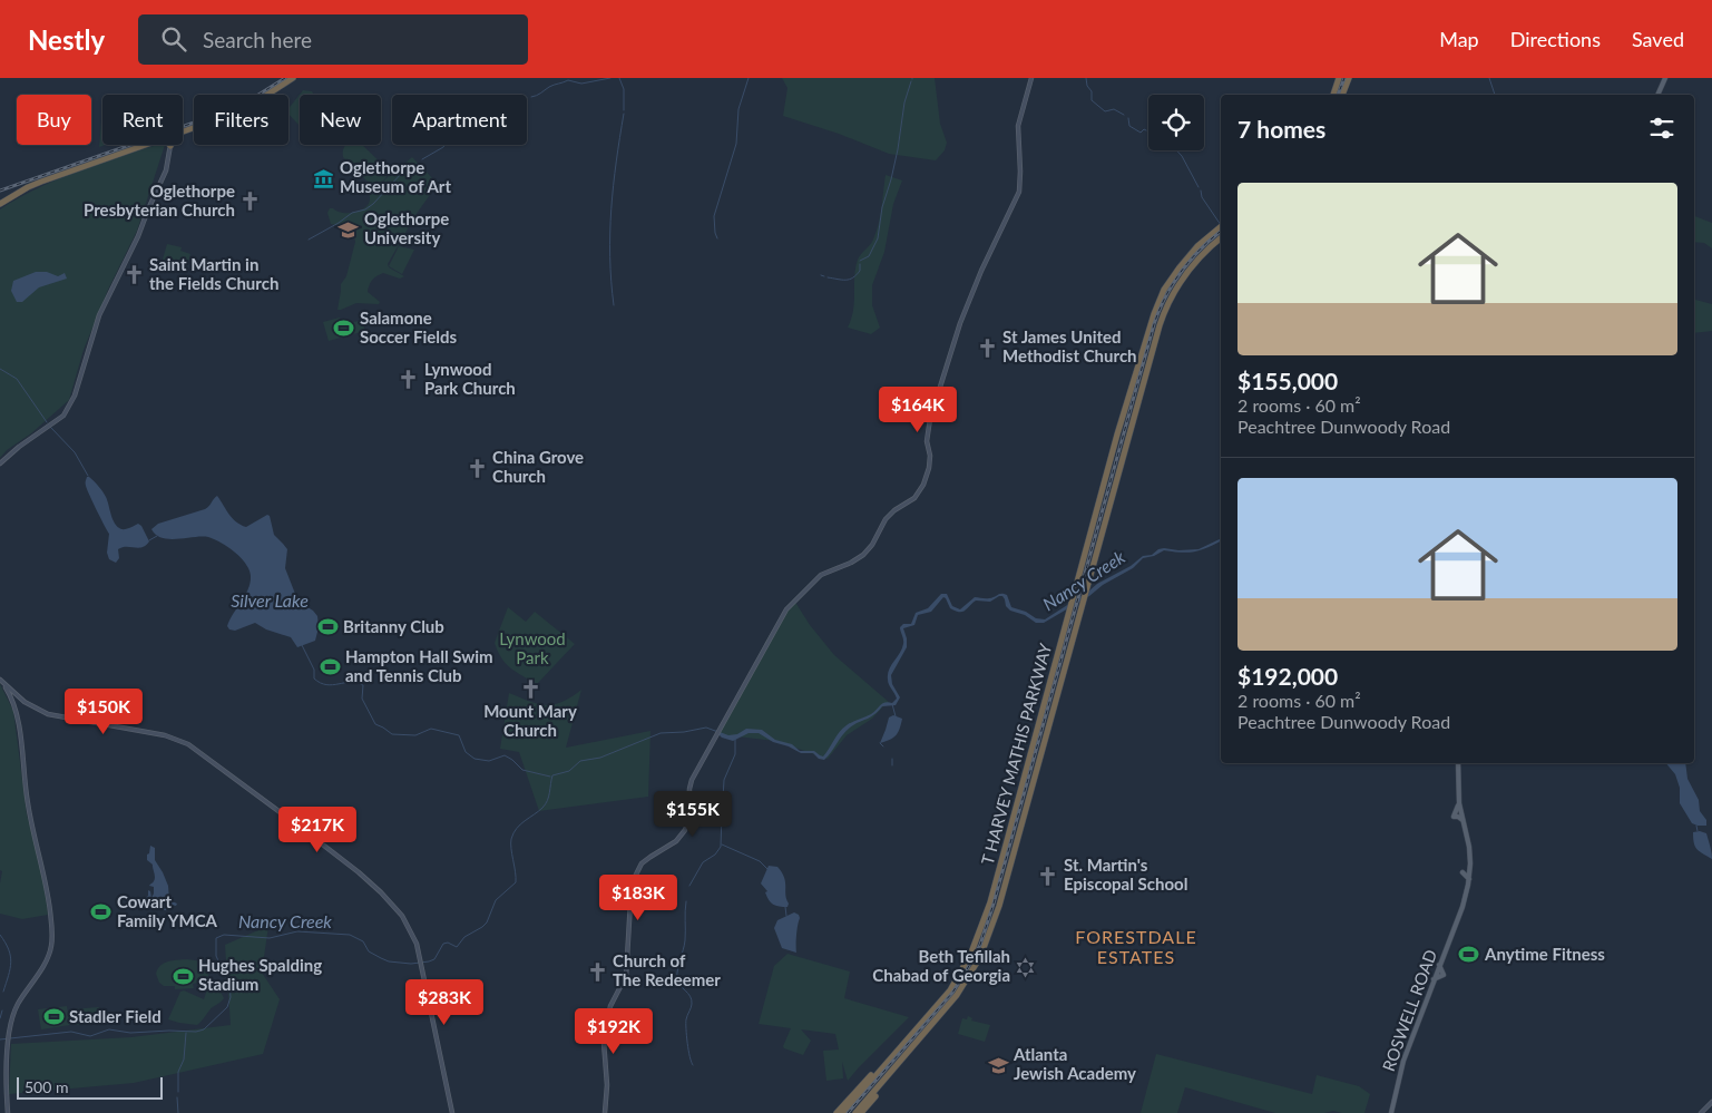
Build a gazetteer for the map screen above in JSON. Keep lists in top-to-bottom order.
{
  "streets": {
    "highway": ["T HARVEY MATHIS PARKWAY"],
    "main road": ["ROSWELL ROAD"]
  },
  "districts": ["FORESTDALE ESTATES"],
  "water": ["Nancy Creek", "Silver Lake"],
  "parks": ["Lynwood Park"],
  "places": {
    "museum": ["Oglethorpe Museum of Art"],
    "church": [
      "Oglethorpe Presbyterian Church",
      "Saint Martin in the Fields Church",
      "St James United Methodist Church",
      "Lynwood Park Church",
      "China Grove Church",
      "Mount Mary Church",
      "St. Martin's Episcopal School",
      "Church of The Redeemer"
    ],
    "school or university": ["Oglethorpe University", "Atlanta Jewish Academy"],
    "sports": [
      "Salamone Soccer Fields",
      "Britanny Club",
      "Hampton Hall Swim and Tennis Club",
      "Cowart Family YMCA",
      "Anytime Fitness",
      "Hughes Spalding Stadium",
      "Stadler Field"
    ],
    "synagogue": ["Beth Tefillah Chabad of Georgia"]
  },
  "scale_bar": "500 m",
  "page": {
    "header": "Nestly",
    "search": "Search here",
    "nav": ["Map", "Directions", "Saved"],
    "chip": [
      "Buy",
      "Rent",
      "Filters",
      "New",
      "Apartment"
    ],
    "heading": "7 homes",
    "list": [
      {
        "name": "$155,000",
        "note": "2 rooms · 60 m² · Peachtree Dunwoody Road"
      },
      {
        "name": "$192,000",
        "note": "2 rooms · 60 m² · Peachtree Dunwoody Road"
      }
    ],
    "price": [
      "$164K",
      "$150K",
      "$155K",
      "$217K",
      "$183K",
      "$283K",
      "$192K"
    ],
    "scale": "500 m"
  }
}
